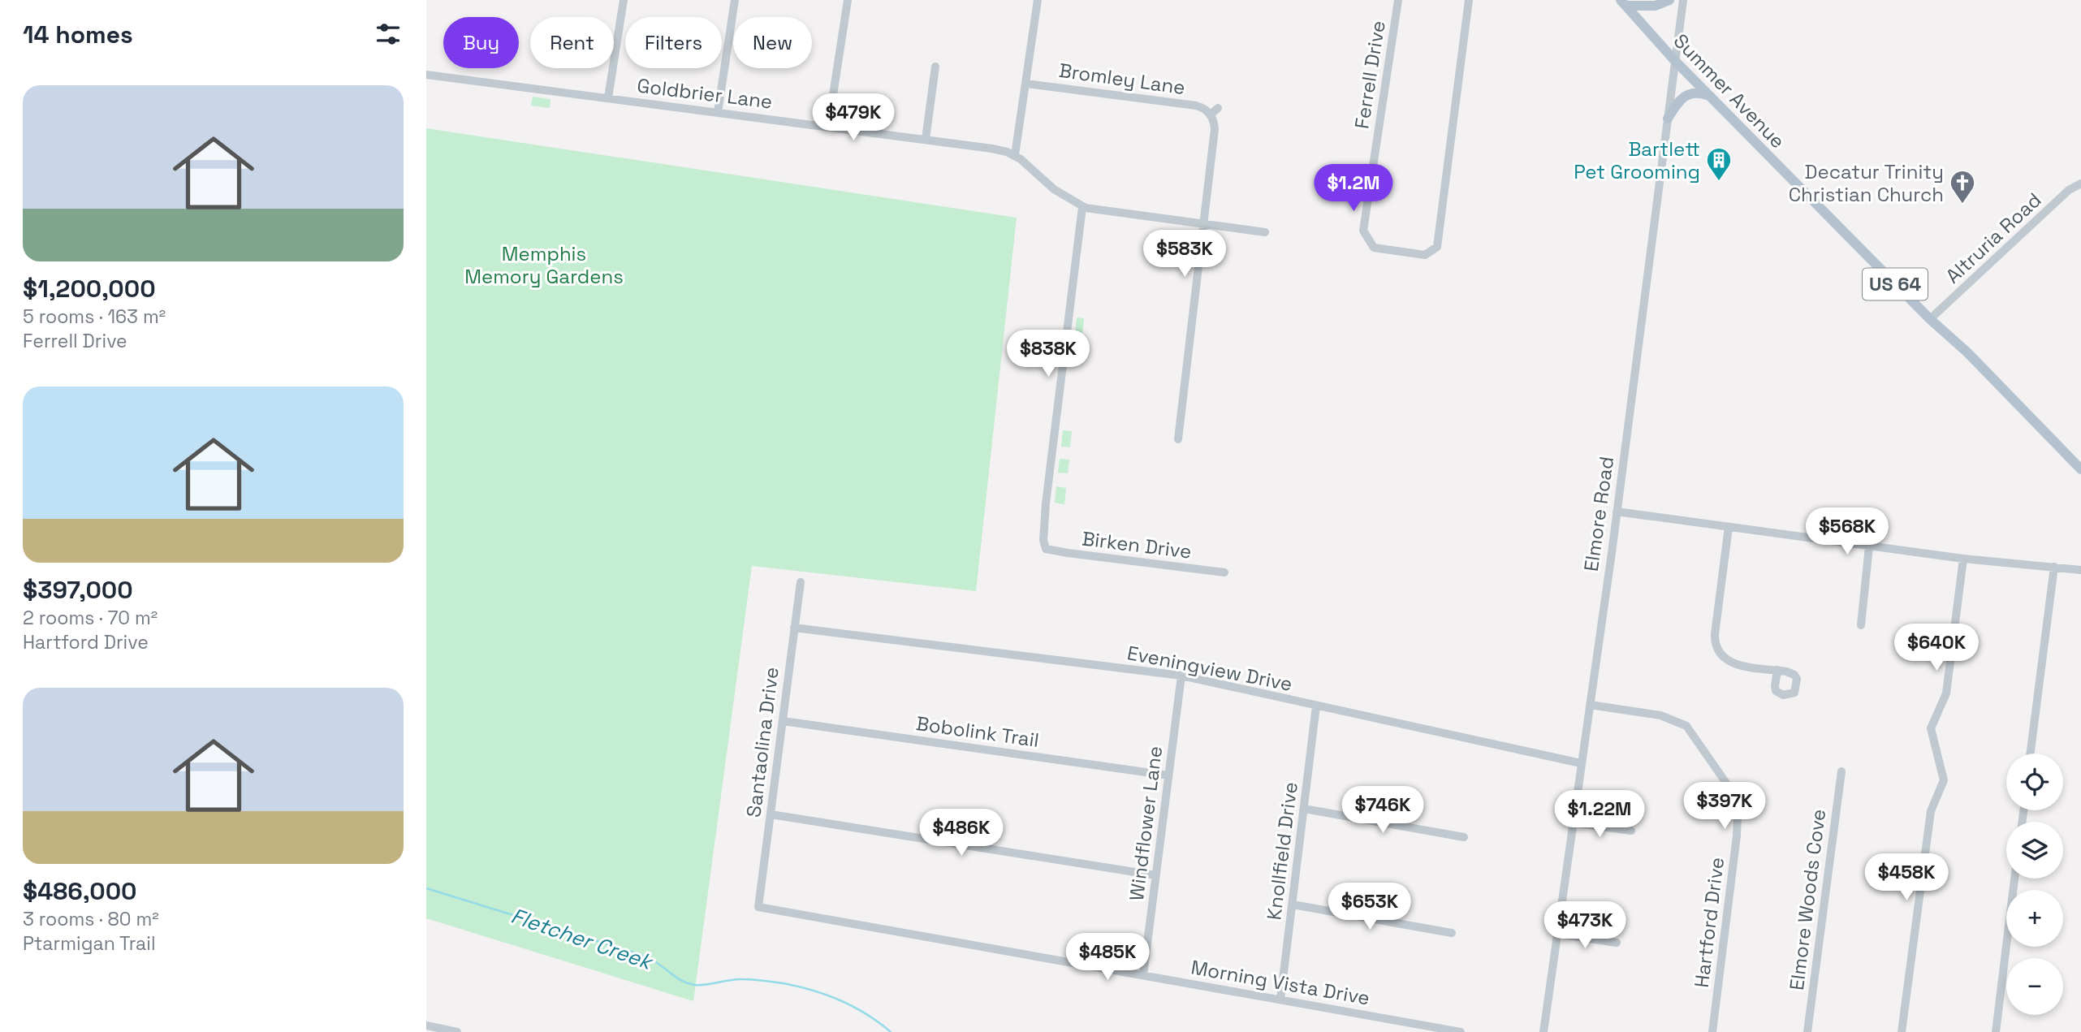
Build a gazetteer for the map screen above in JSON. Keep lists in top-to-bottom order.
{
  "streets": {
    "main road": ["Summer Avenue", "US 64"],
    "street": [
      "Ferrell Drive",
      "Bromley Lane",
      "Goldbrier Lane",
      "Altruria Road",
      "Elmore Road",
      "Birken Drive",
      "Eveningview Drive",
      "Bobolink Trail",
      "Santaolina Drive",
      "Windflower Lane",
      "Knollfield Drive",
      "Elmore Woods Cove",
      "Hartford Drive",
      "Morning Vista Drive"
    ]
  },
  "crossings": [
    ["Summer Avenue", "Altruria Road"],
    ["Summer Avenue", "Elmore Road"],
    ["Goldbrier Lane", "Birken Drive"],
    ["Elmore Road", "Eveningview Drive"],
    ["Elmore Road", "Hartford Drive"],
    ["Eveningview Drive", "Santaolina Drive"],
    ["Eveningview Drive", "Windflower Lane"],
    ["Eveningview Drive", "Knollfield Drive"],
    ["Bobolink Trail", "Santaolina Drive"],
    ["Bobolink Trail", "Windflower Lane"],
    ["Santaolina Drive", "Morning Vista Drive"],
    ["Windflower Lane", "Morning Vista Drive"],
    ["Knollfield Drive", "Morning Vista Drive"]
  ],
  "water": ["Fletcher Creek"],
  "parks": ["Memphis Memory Gardens"],
  "places": {
    "building": ["Bartlett Pet Grooming"],
    "church": ["Decatur Trinity Christian Church"]
  },
  "page": {
    "heading": "14 homes",
    "chip": [
      "Buy",
      "Rent",
      "Filters",
      "New"
    ],
    "list": [
      {
        "name": "$1,200,000",
        "note": "5 rooms · 163 m² · Ferrell Drive"
      },
      {
        "name": "$397,000",
        "note": "2 rooms · 70 m² · Hartford Drive"
      },
      {
        "name": "$486,000",
        "note": "3 rooms · 80 m² · Ptarmigan Trail"
      }
    ],
    "price": [
      "$479K",
      "$1.2M",
      "$583K",
      "$838K",
      "$568K",
      "$640K",
      "$397K",
      "$746K",
      "$1.22M",
      "$486K",
      "$458K",
      "$653K",
      "$473K",
      "$485K"
    ],
    "map_buttons": ["+", "−"]
  }
}
